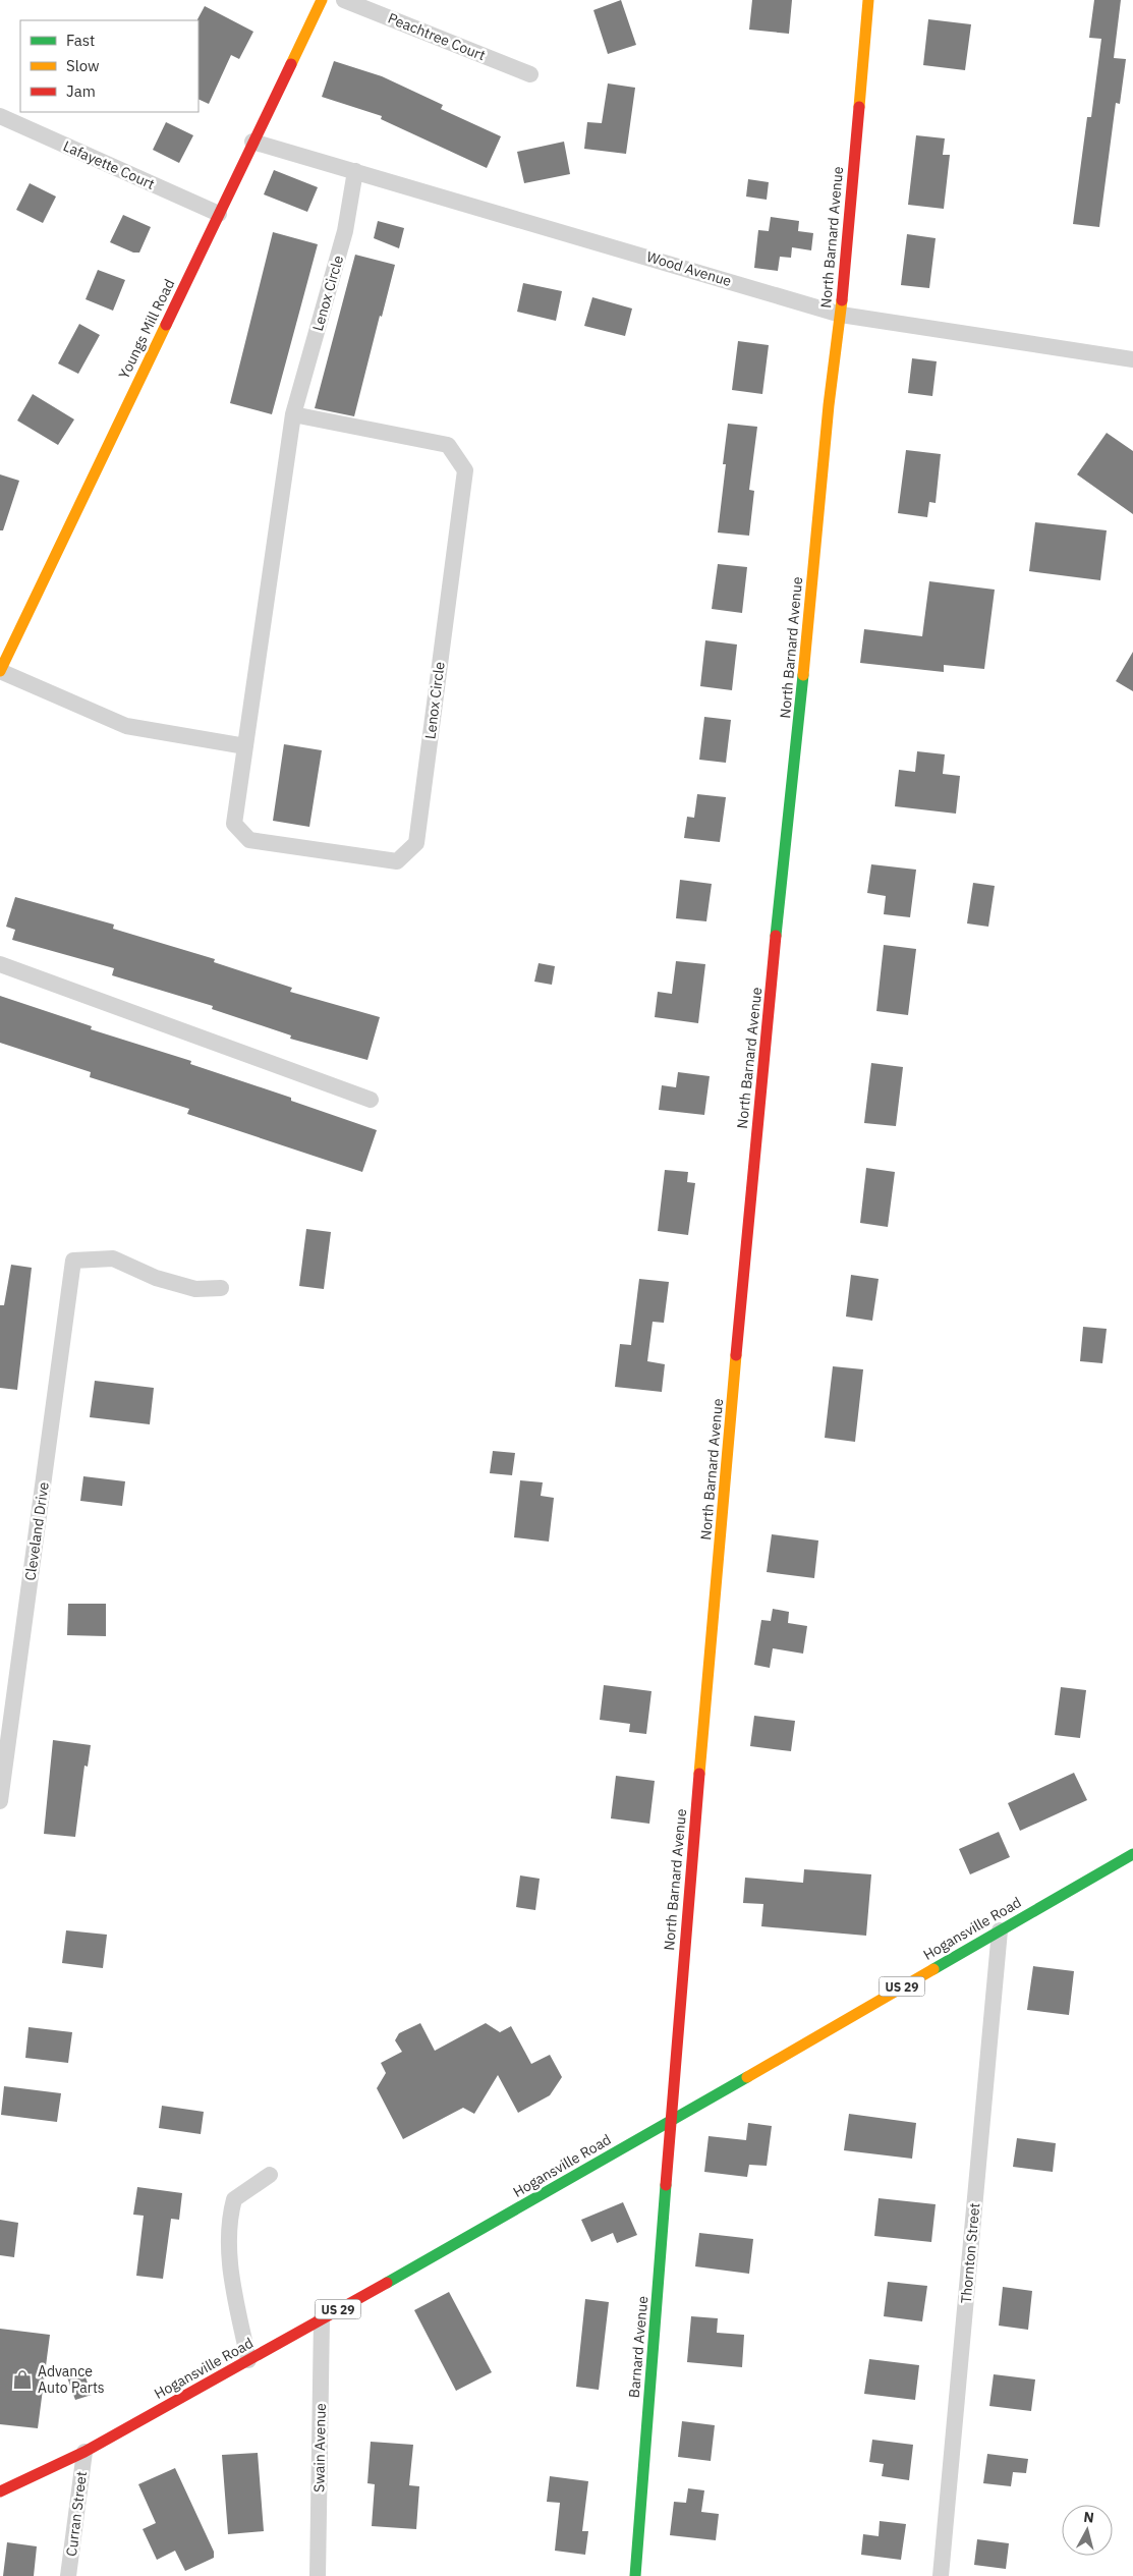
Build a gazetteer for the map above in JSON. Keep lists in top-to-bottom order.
{
  "streets": {
    "street": [
      "Peachtree Court",
      "Lafayette Court",
      "North Barnard Avenue",
      "Wood Avenue",
      "Lenox Circle",
      "Youngs Mill Road",
      "Cleveland Drive",
      "Hogansville Road",
      "US 29",
      "Thornton Street",
      "Barnard Avenue",
      "Swain Avenue",
      "Curran Street"
    ]
  },
  "crossings": [
    ["Lafayette Court", "Youngs Mill Road"],
    ["North Barnard Avenue", "Wood Avenue"],
    ["North Barnard Avenue", "Hogansville Road"],
    ["North Barnard Avenue", "Barnard Avenue"],
    ["Wood Avenue", "Lenox Circle"],
    ["Wood Avenue", "Youngs Mill Road"],
    ["Hogansville Road", "Thornton Street"],
    ["Hogansville Road", "Barnard Avenue"],
    ["Hogansville Road", "Swain Avenue"],
    ["Hogansville Road", "Curran Street"]
  ],
  "places": {
    "shop": ["Advance Auto Parts"]
  },
  "legend": ["Fast", "Slow", "Jam"],
  "north": "top"
}
